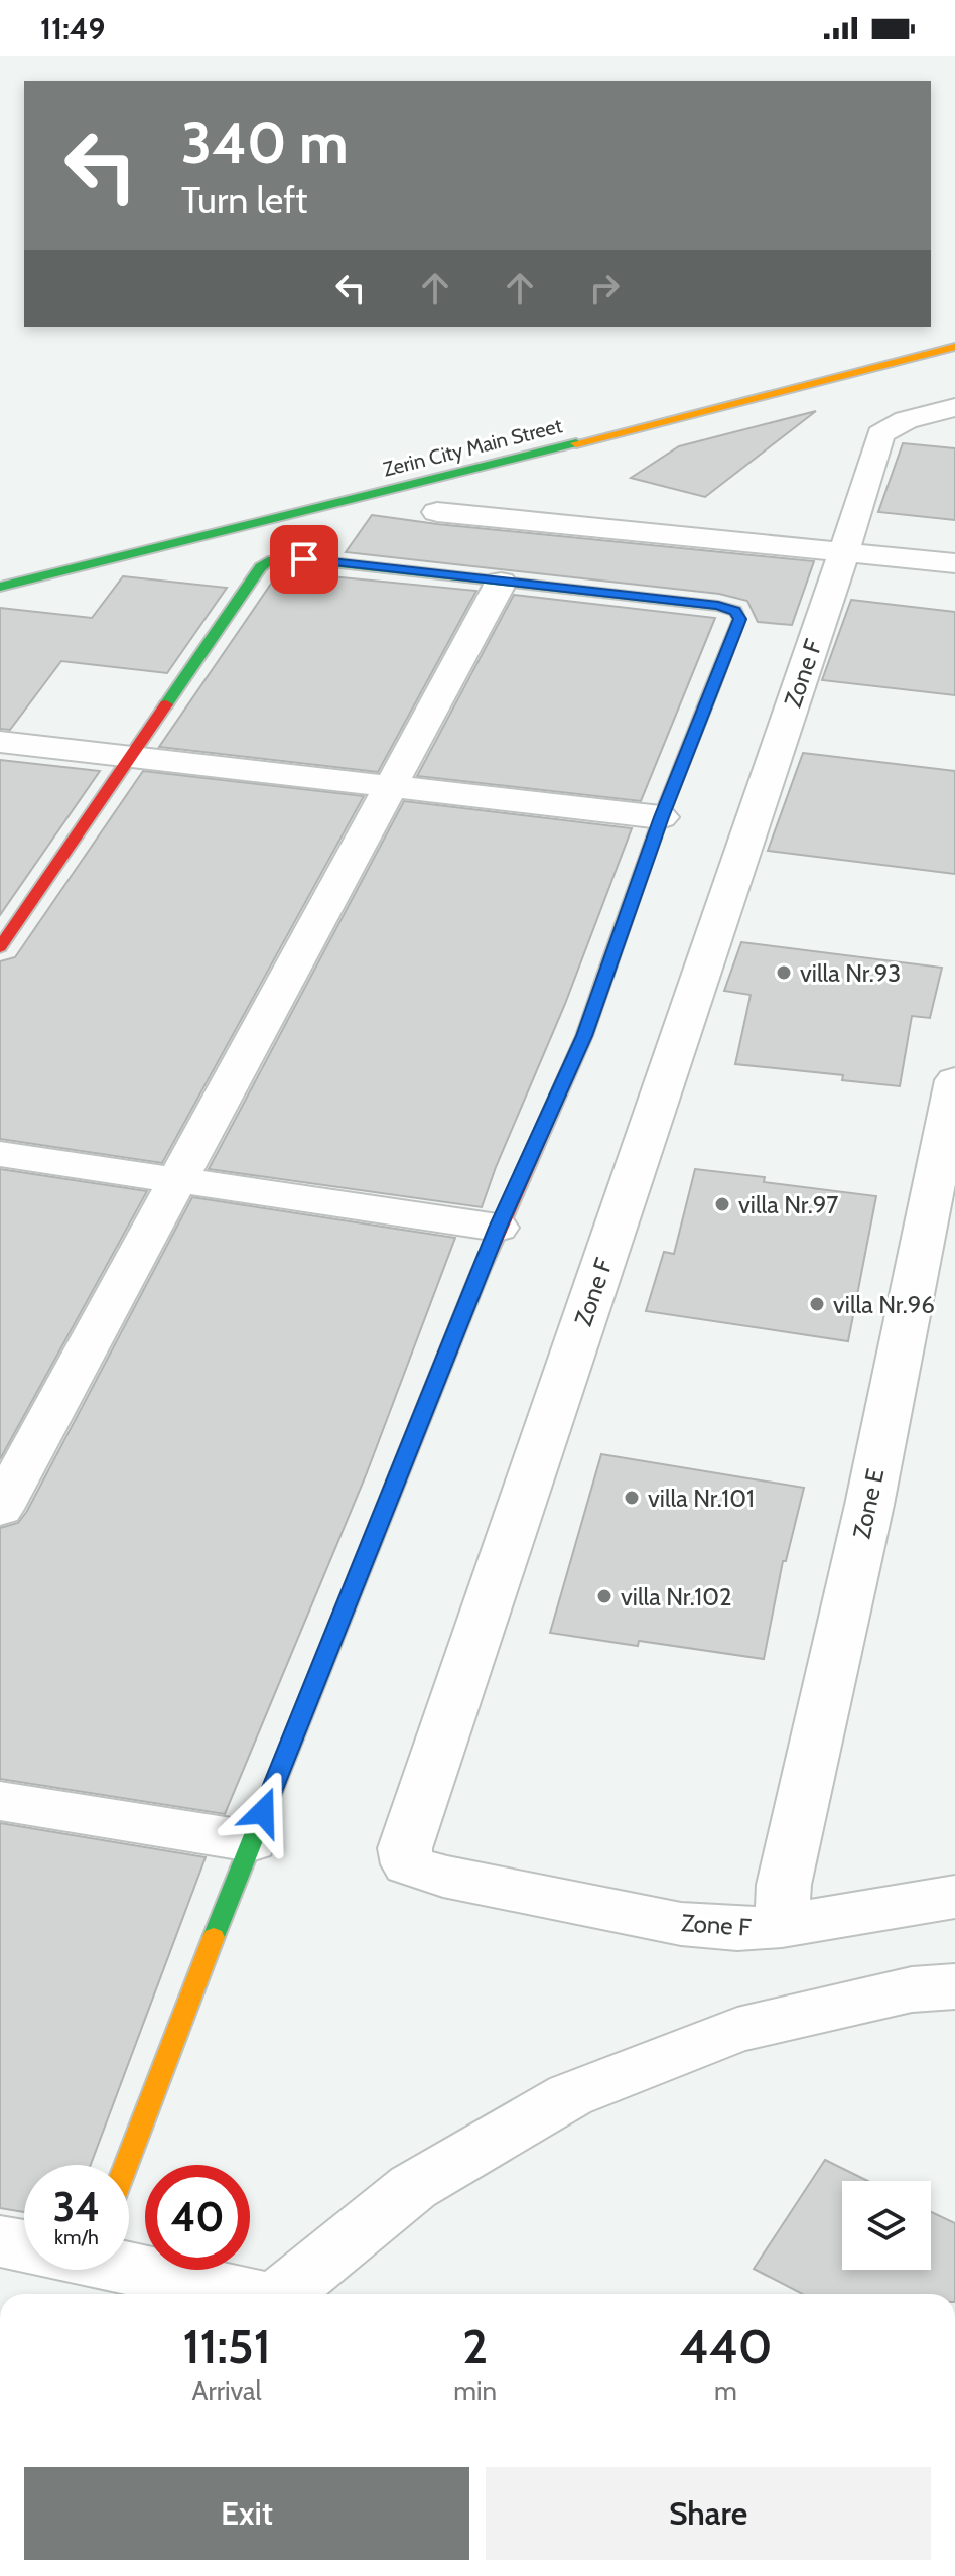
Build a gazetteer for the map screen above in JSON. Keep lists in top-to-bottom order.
{
  "streets": {
    "street": ["Zerin City Main Street", "Zone F", "Zone E"]
  },
  "crossings": [
    ["Zone F", "Zone E"]
  ],
  "places": [
    "villa Nr.93",
    "villa Nr.97",
    "villa Nr.96",
    "villa Nr.101",
    "villa Nr.102"
  ],
  "page": {
    "status": "11:49",
    "turn": ["340 m", "Turn left"],
    "speed": "34 km/h",
    "limit": "40",
    "eta": [
      "11:51",
      "Arrival",
      "2",
      "min",
      "440",
      "m"
    ],
    "buttons": ["Exit", "Share"]
  }
}
